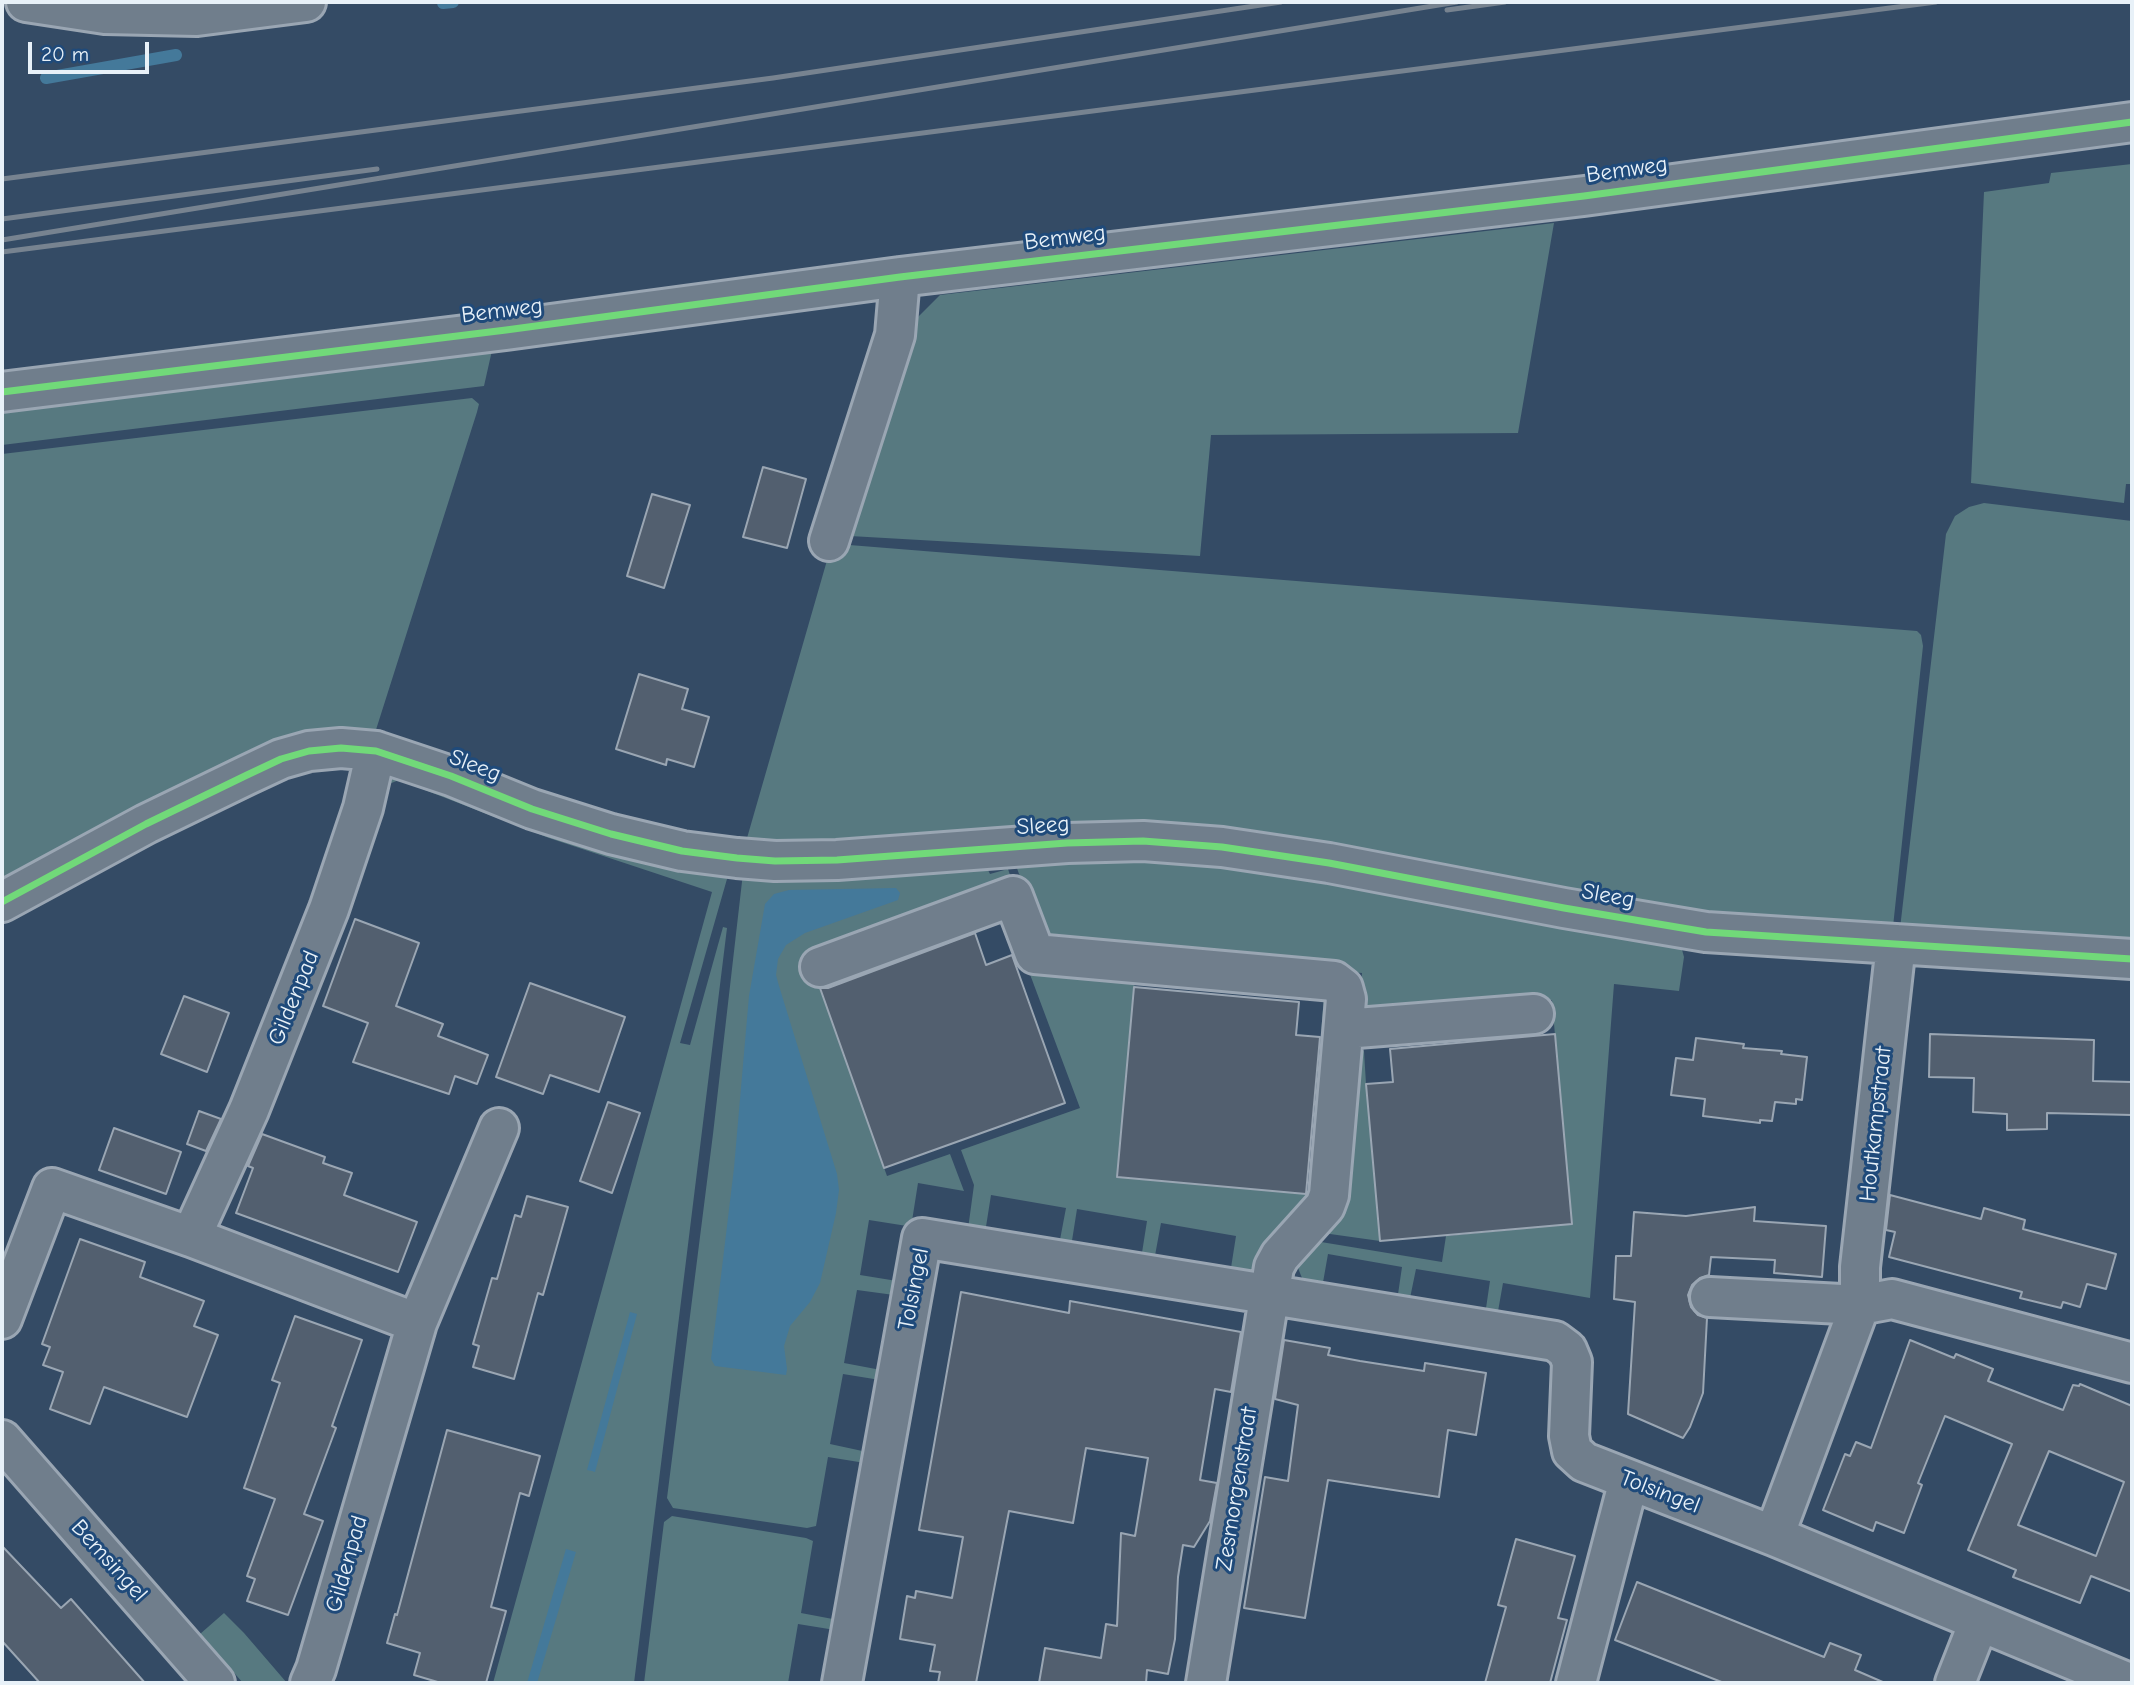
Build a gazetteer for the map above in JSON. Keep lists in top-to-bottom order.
{
  "streets": {
    "street": [
      "Bemweg",
      "Sleeg",
      "Gildenpad",
      "Houtkampstraat",
      "Tolsingel",
      "Zesmorgenstraat",
      "Bemsingel"
    ]
  },
  "crossings": [
    ["Sleeg", "Gildenpad"],
    ["Sleeg", "Houtkampstraat"],
    ["Houtkampstraat", "Tolsingel"],
    ["Tolsingel", "Zesmorgenstraat"]
  ],
  "scale_bar": "20 m"
}
